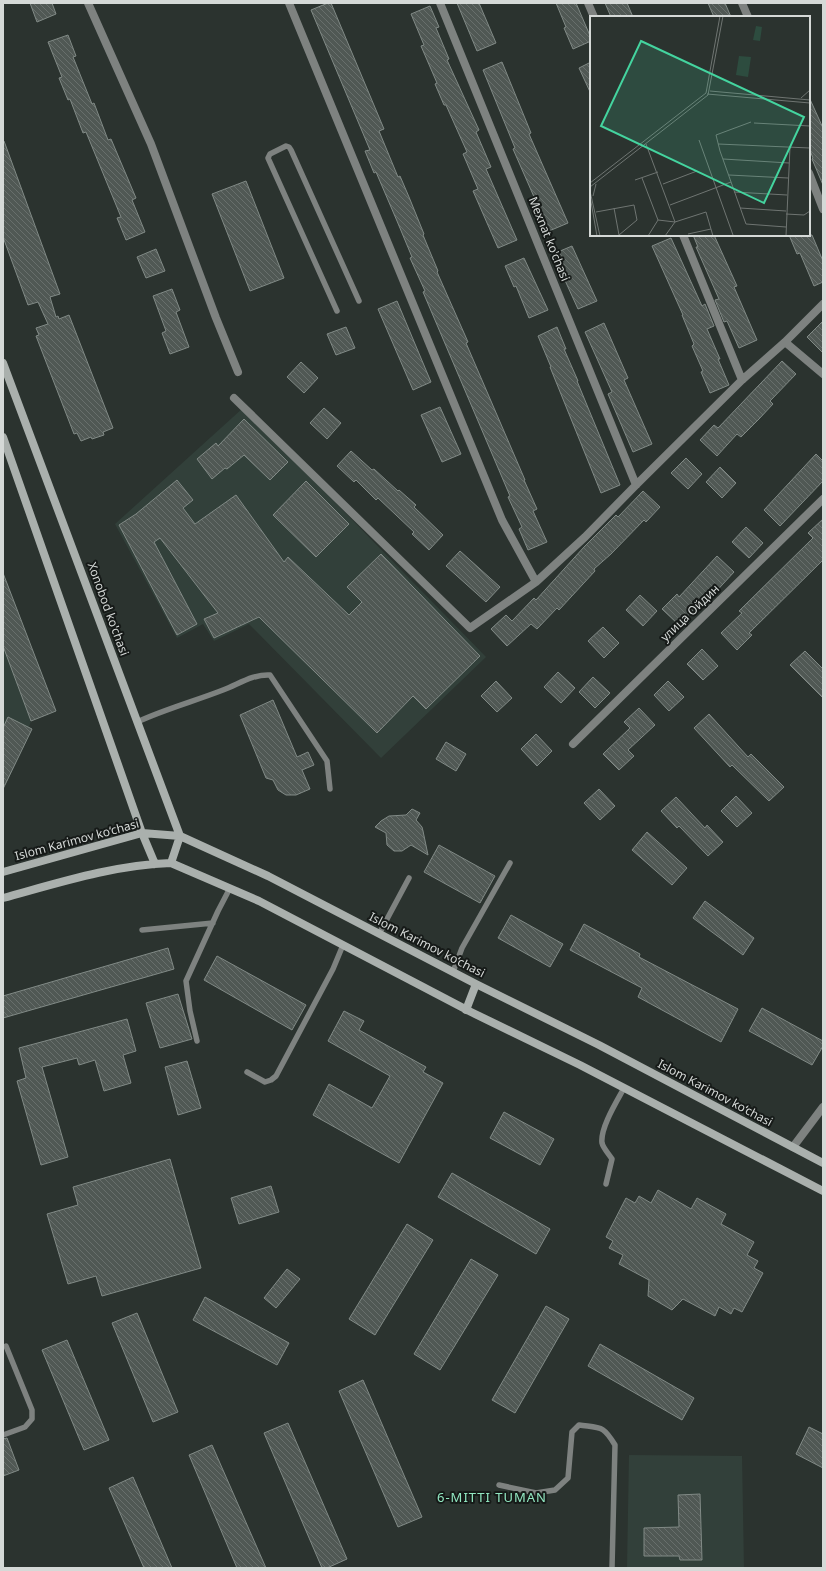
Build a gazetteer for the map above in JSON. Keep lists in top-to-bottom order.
{
  "streets": {
    "main road": ["Xonobod ko'chasi", "Islom Karimov ko‘chasi"],
    "street": ["Mexnat ko'chasi", "улица Ойдин"]
  },
  "crossings": [
    ["Xonobod ko'chasi", "Islom Karimov ko‘chasi"]
  ],
  "districts": ["6-MITTI TUMAN"]
}
